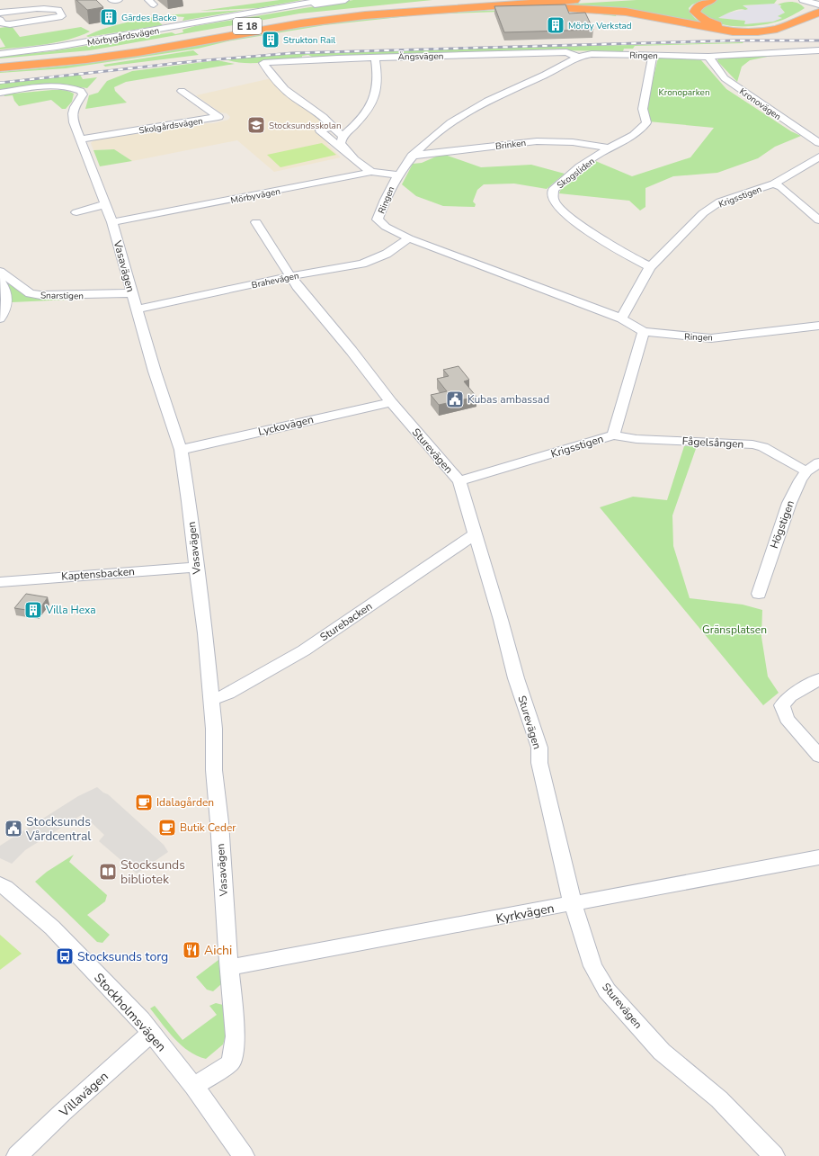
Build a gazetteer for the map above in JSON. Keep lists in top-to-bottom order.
{
  "streets": {
    "highway": ["E 18"],
    "street": [
      "Mörbygårdsvägen",
      "Ringen",
      "Ängsvägen",
      "Kronovägen",
      "Skolgårdsvägen",
      "Brinken",
      "Skogsliden",
      "Mörbyvägen",
      "Krigsstigen",
      "Vasavägen",
      "Brahevägen",
      "Snarstigen",
      "Lyckovägen",
      "Fågelsången",
      "Sturevägen",
      "Högstigen",
      "Kaptensbacken",
      "Sturebacken",
      "Kyrkvägen",
      "Stockholmsvägen",
      "Villavägen"
    ]
  },
  "crossings": [
    ["Ringen", "Ängsvägen"],
    ["Ringen", "Kronovägen"],
    ["Ringen", "Brinken"],
    ["Ringen", "Skogsliden"],
    ["Ringen", "Mörbyvägen"],
    ["Ringen", "Krigsstigen"],
    ["Ringen", "Brahevägen"],
    ["Skolgårdsvägen", "Vasavägen"],
    ["Brinken", "Skogsliden"],
    ["Skogsliden", "Krigsstigen"],
    ["Mörbyvägen", "Vasavägen"],
    ["Krigsstigen", "Fågelsången"],
    ["Krigsstigen", "Sturevägen"],
    ["Vasavägen", "Brahevägen"],
    ["Vasavägen", "Snarstigen"],
    ["Vasavägen", "Lyckovägen"],
    ["Vasavägen", "Kaptensbacken"],
    ["Vasavägen", "Sturebacken"],
    ["Vasavägen", "Kyrkvägen"],
    ["Vasavägen", "Stockholmsvägen"],
    ["Brahevägen", "Sturevägen"],
    ["Lyckovägen", "Sturevägen"],
    ["Fågelsången", "Högstigen"],
    ["Sturevägen", "Sturebacken"],
    ["Sturevägen", "Kyrkvägen"],
    ["Stockholmsvägen", "Villavägen"]
  ],
  "parks": ["Kronoparken", "Gränsplatsen"],
  "places": {
    "building": [
      "Gärdes Backe",
      "Mörby Verkstad",
      "Strukton Rail",
      "Villa Hexa"
    ],
    "school or university": ["Stocksundsskolan"],
    "public building": ["Kubas ambassad", "Stocksunds Vårdcentral"],
    "cafe": ["Idalagården", "Butik Ceder"],
    "library": ["Stocksunds bibliotek"],
    "restaurant": ["Aichi"],
    "bus stop": ["Stocksunds torg"]
  }
}
